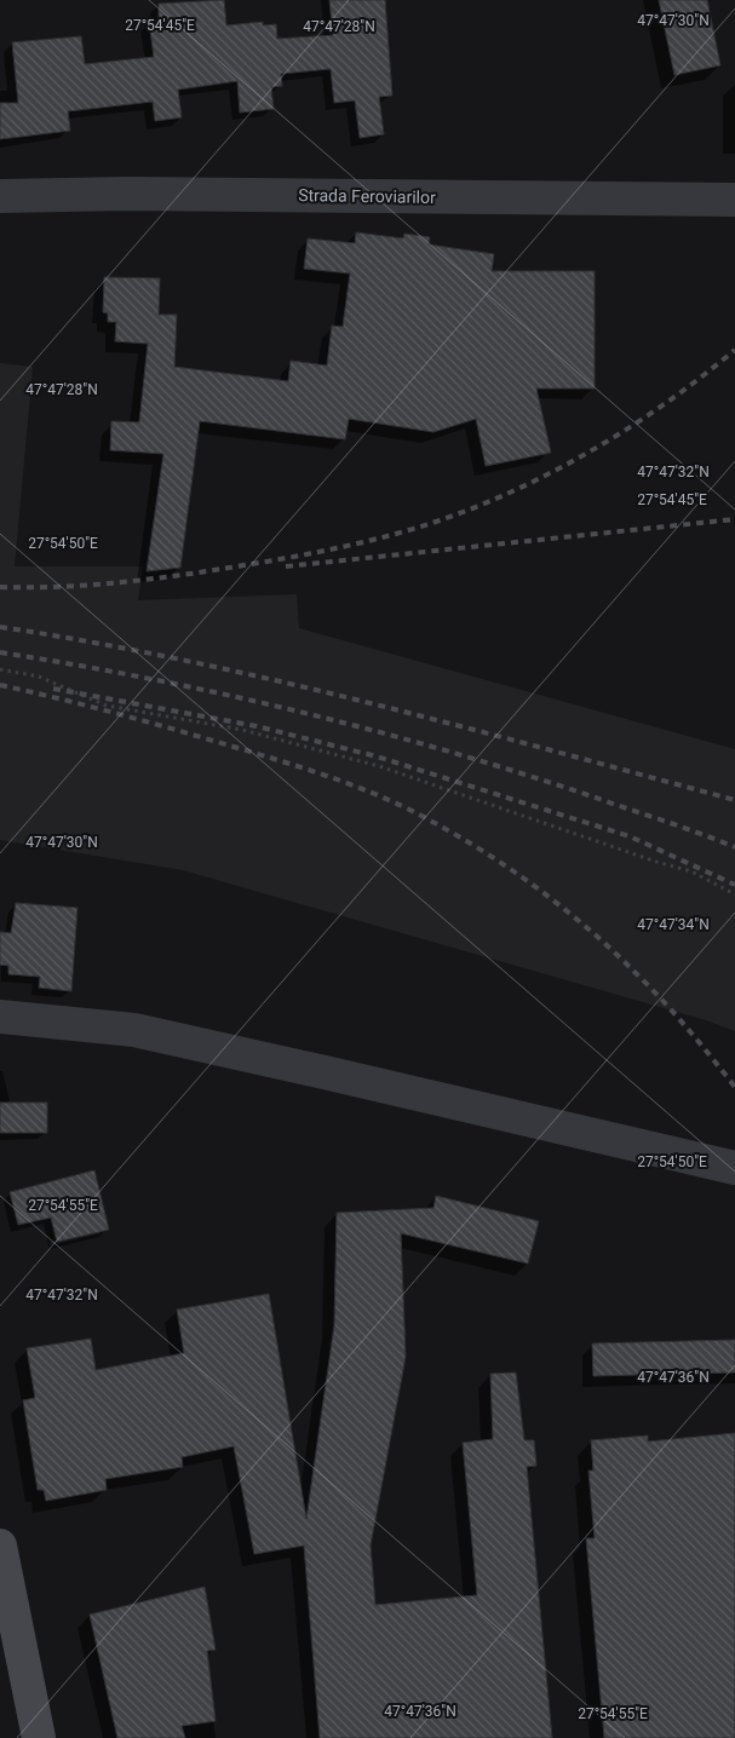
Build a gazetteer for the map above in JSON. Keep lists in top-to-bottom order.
{
  "streets": {
    "street": ["Strada Feroviarilor"]
  },
  "coordinates": [
    "47°47'30\"N",
    "27°54'45\"E",
    "47°47'28\"N",
    "47°47'32\"N",
    "27°54'50\"E",
    "47°47'34\"N",
    "27°54'55\"E",
    "47°47'36\"N"
  ]
}
